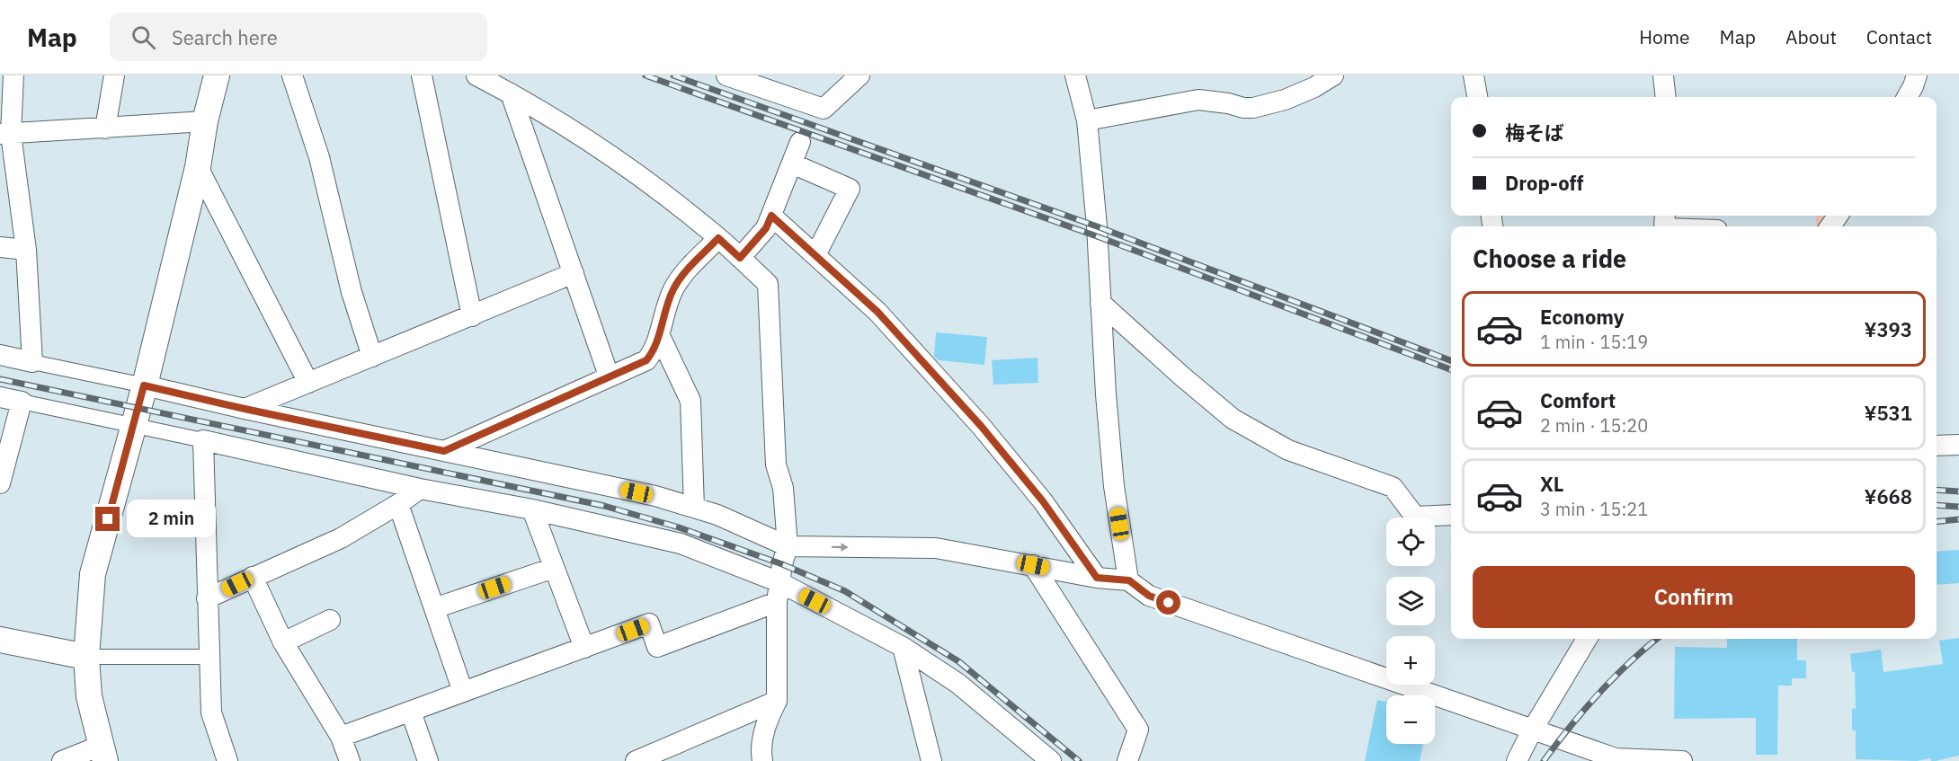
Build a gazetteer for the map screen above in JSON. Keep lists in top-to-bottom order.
{
  "page": {
    "header": "Map",
    "search": "Search here",
    "nav": [
      "Home",
      "Map",
      "About",
      "Contact"
    ],
    "banner": ["梅そば", "Drop-off"],
    "heading": "Choose a ride",
    "list": [
      {
        "name": "Economy",
        "note": "1 min · 15:19",
        "value": "¥393"
      },
      {
        "name": "Comfort",
        "note": "2 min · 15:20",
        "value": "¥531"
      },
      {
        "name": "XL",
        "note": "3 min · 15:21",
        "value": "¥668"
      }
    ],
    "bubble": "2 min",
    "map_buttons": ["+", "−"],
    "buttons": "Confirm"
  }
}
